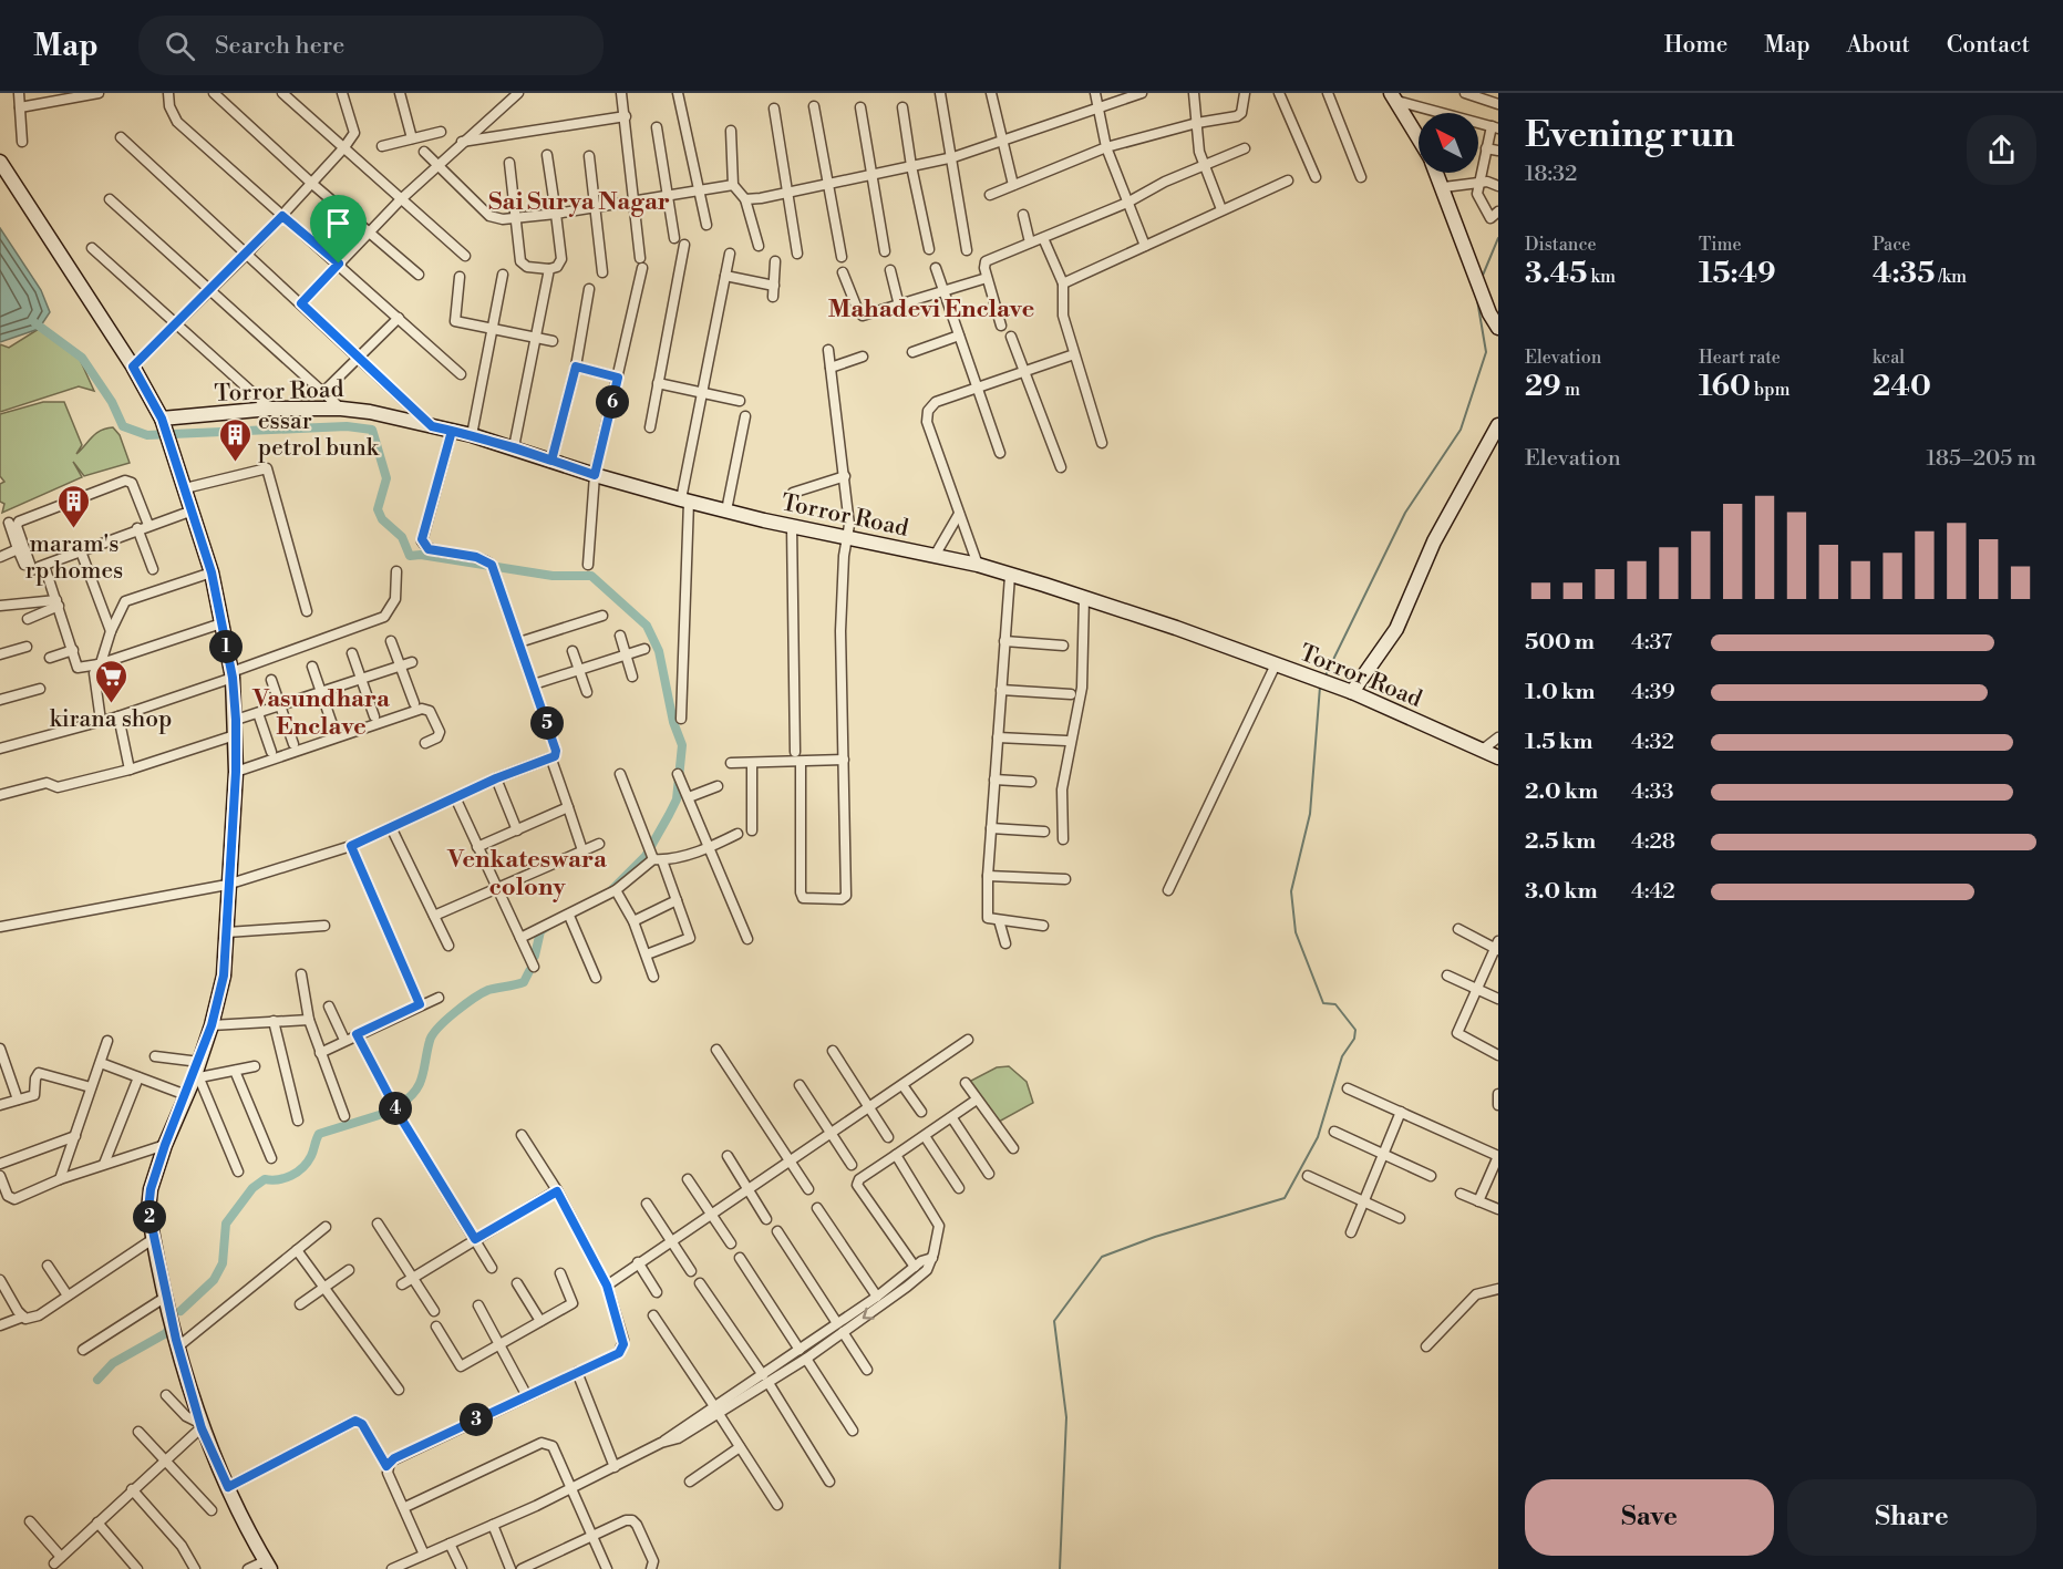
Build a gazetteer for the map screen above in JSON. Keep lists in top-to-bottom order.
{
  "streets": {
    "street": ["Torror Road"]
  },
  "districts": [
    "Sai Surya Nagar",
    "Mahadevi Enclave",
    "Vasundhara Enclave",
    "Venkateswara colony"
  ],
  "places": {
    "building": ["essar petrol bunk", "maram's rp homes"],
    "supermarket": ["kirana shop"]
  },
  "north": "top left",
  "page": {
    "header": "Map",
    "search": "Search here",
    "nav": [
      "Home",
      "Map",
      "About",
      "Contact"
    ],
    "heading": ["Evening run", "18:32"],
    "stats": [
      ["Distance", "3.45 km"],
      ["Time", "15:49"],
      ["Pace", "4:35 /km"],
      ["Elevation", "29 m"],
      ["Heart rate", "160 bpm"],
      ["kcal", "240"]
    ],
    "pins": [
      "6",
      "1",
      "5",
      "4",
      "2",
      "3"
    ],
    "chart": ["Elevation", "185–205 m"],
    "list": [
      {
        "name": "500 m",
        "note": "4:37"
      },
      {
        "name": "1.0 km",
        "note": "4:39"
      },
      {
        "name": "1.5 km",
        "note": "4:32"
      },
      {
        "name": "2.0 km",
        "note": "4:33"
      },
      {
        "name": "2.5 km",
        "note": "4:28"
      },
      {
        "name": "3.0 km",
        "note": "4:42"
      }
    ],
    "buttons": ["Save", "Share"]
  }
}
